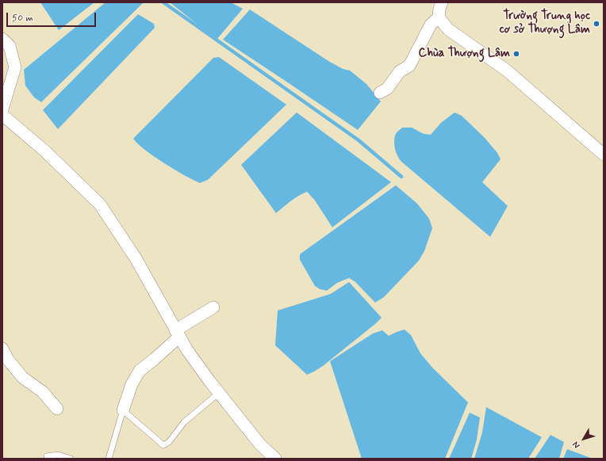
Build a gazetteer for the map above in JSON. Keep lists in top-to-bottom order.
{
  "places": ["Trường Trung học cơ sở Thượng Lâm", "Chùa Thượng Lâm"],
  "scale_bar": "50 m",
  "north": "bottom left"
}
